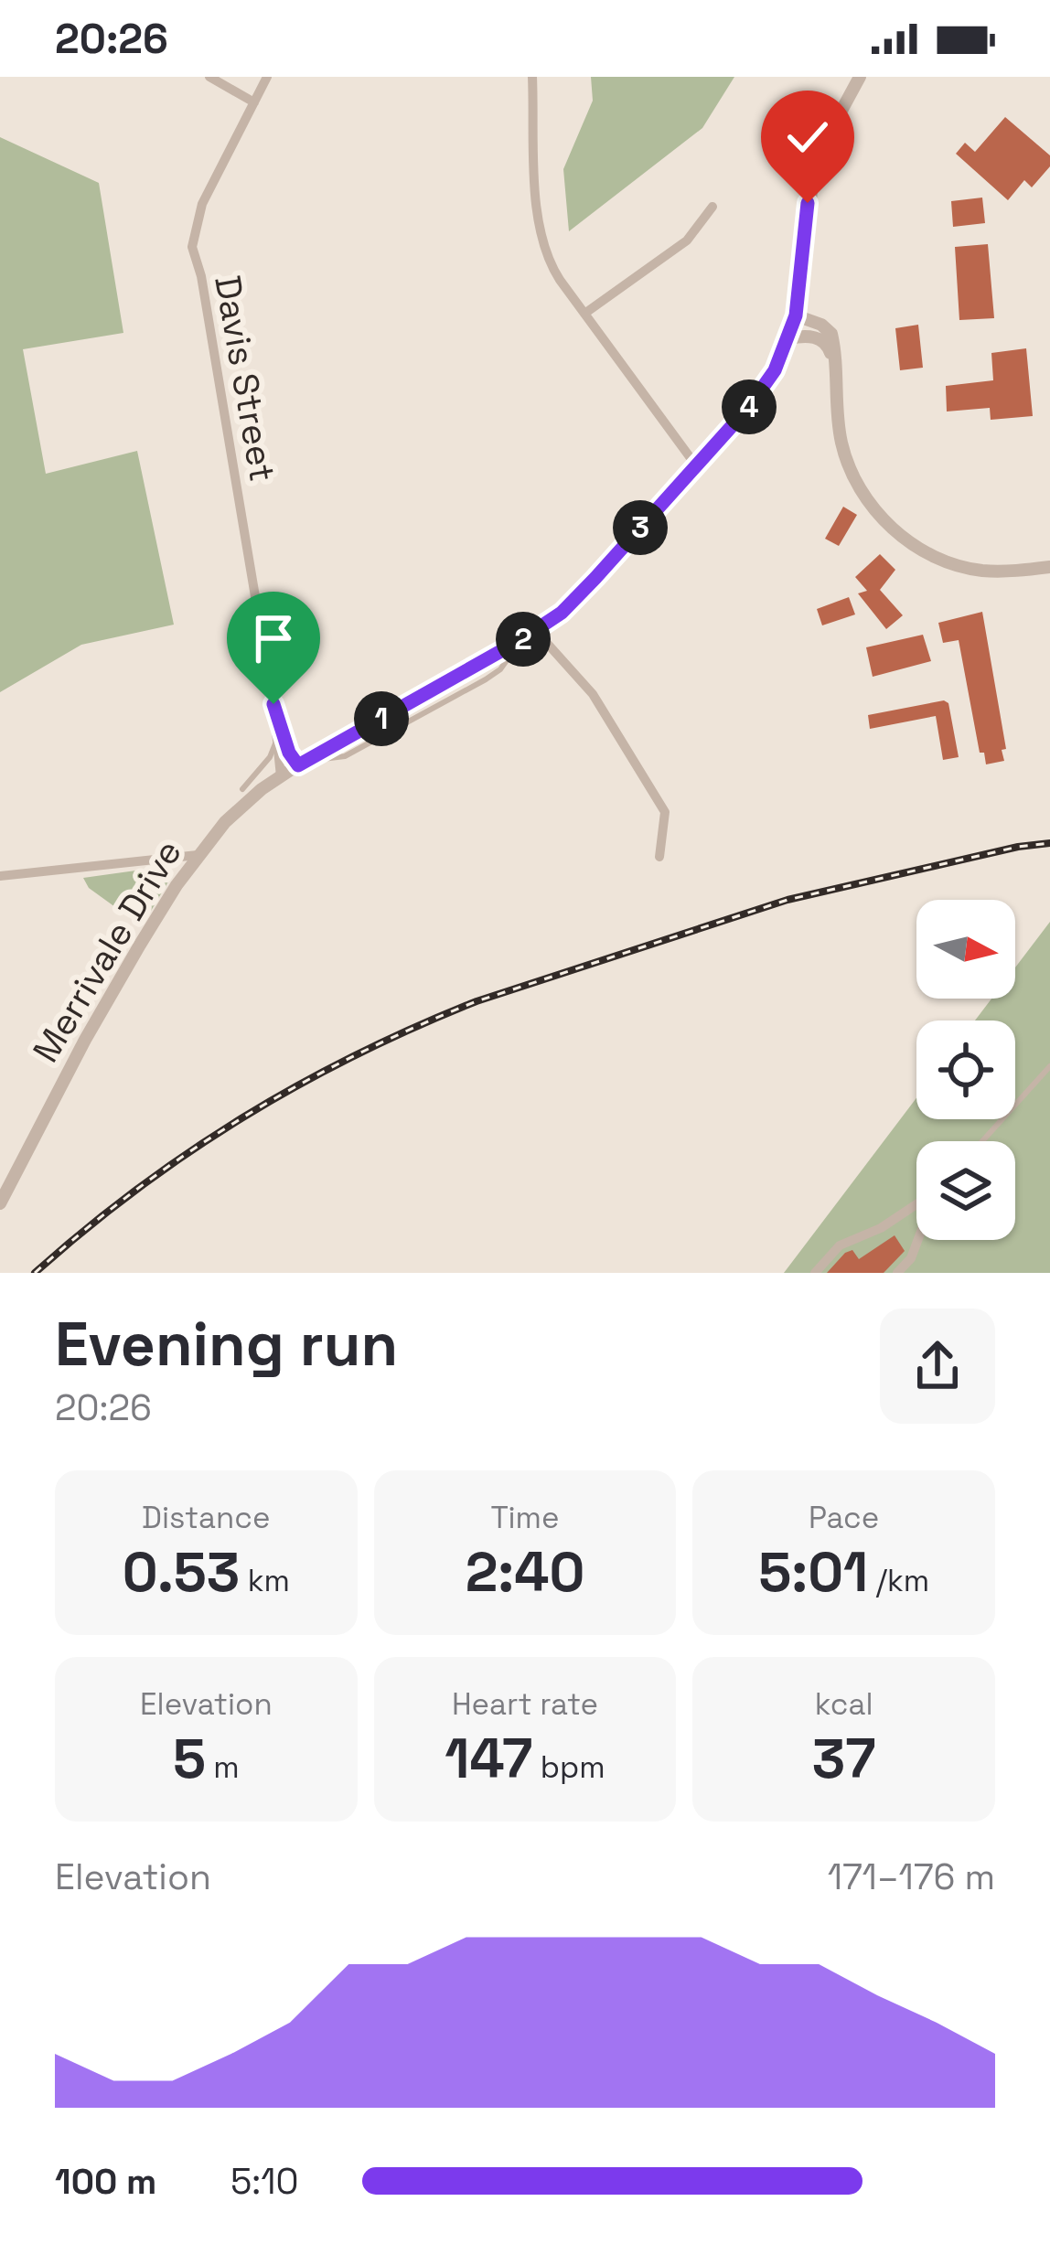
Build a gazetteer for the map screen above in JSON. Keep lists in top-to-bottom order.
{
  "streets": {
    "street": ["Davis Street", "Merrivale Drive"]
  },
  "crossings": [
    ["Davis Street", "Merrivale Drive"]
  ],
  "north": "right",
  "page": {
    "status": "20:26",
    "pins": [
      "4",
      "3",
      "2",
      "1"
    ],
    "heading": ["Evening run", "20:26"],
    "stats": [
      ["Distance", "0.53 km"],
      ["Time", "2:40"],
      ["Pace", "5:01 /km"],
      ["Elevation", "5 m"],
      ["Heart rate", "147 bpm"],
      ["kcal", "37"]
    ],
    "chart": ["Elevation", "171–176 m"],
    "list": [
      {
        "name": "100 m",
        "note": "5:10"
      }
    ]
  }
}
